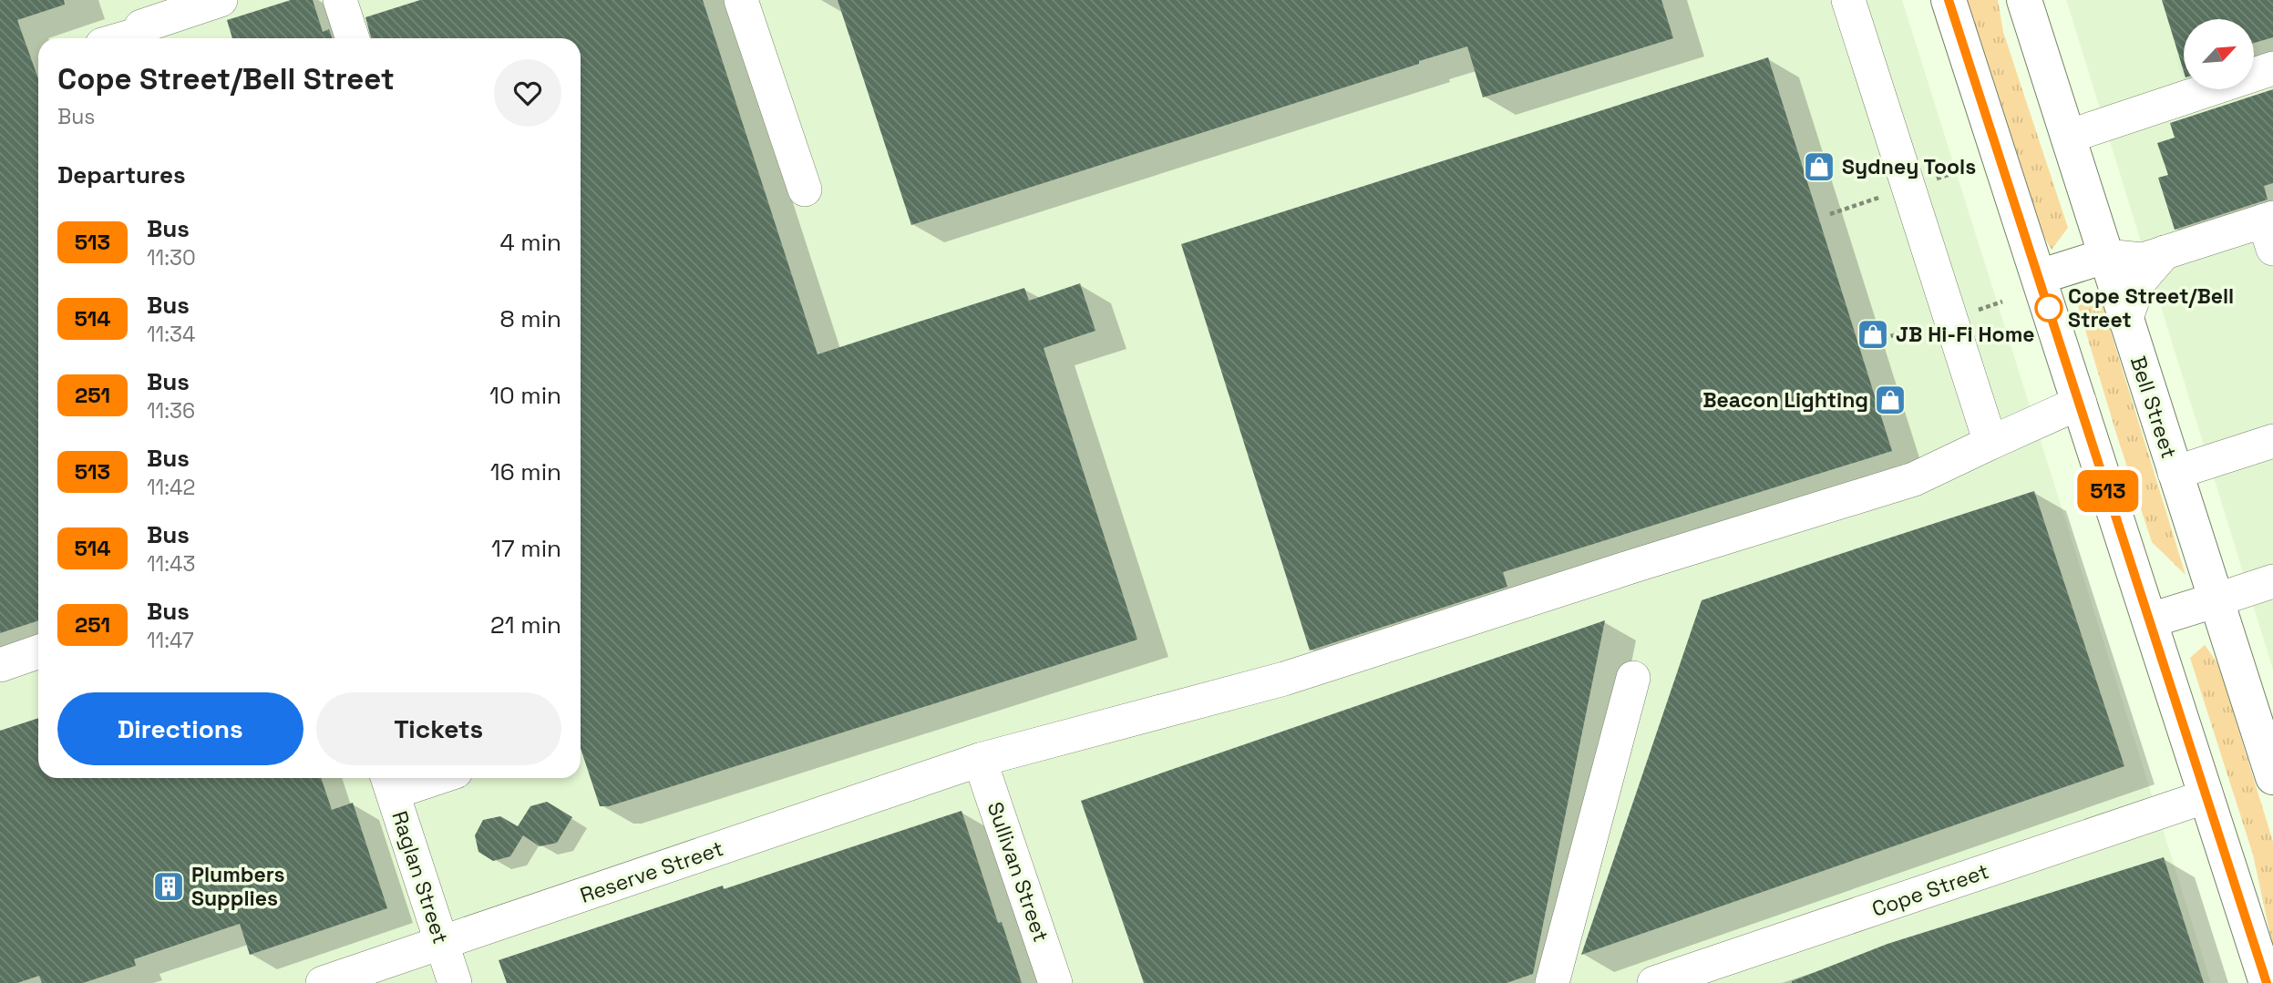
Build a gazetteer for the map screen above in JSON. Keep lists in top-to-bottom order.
{
  "streets": {
    "highway": ["Bell Street"],
    "street": [
      "Reserve Street",
      "Sullivan Street",
      "Raglan Street",
      "Cope Street"
    ]
  },
  "crossings": [
    ["Reserve Street", "Sullivan Street"],
    ["Reserve Street", "Raglan Street"]
  ],
  "places": {
    "shop": ["Sydney Tools", "JB Hi-Fi Home", "Beacon Lighting"],
    "other": ["Cope Street/Bell Street"],
    "building": ["Plumbers Supplies"]
  },
  "lines": ["bus line 513"],
  "north": "top right",
  "page": {
    "on_map": "513",
    "heading": [
      ["Cope Street/Bell Street", "Bus"],
      "Departures"
    ],
    "list": [
      {
        "mark": "513",
        "name": "Bus",
        "note": "11:30",
        "value": "4 min"
      },
      {
        "mark": "514",
        "name": "Bus",
        "note": "11:34",
        "value": "8 min"
      },
      {
        "mark": "251",
        "name": "Bus",
        "note": "11:36",
        "value": "10 min"
      },
      {
        "mark": "513",
        "name": "Bus",
        "note": "11:42",
        "value": "16 min"
      },
      {
        "mark": "514",
        "name": "Bus",
        "note": "11:43",
        "value": "17 min"
      },
      {
        "mark": "251",
        "name": "Bus",
        "note": "11:47",
        "value": "21 min"
      }
    ],
    "buttons": ["Directions", "Tickets"]
  }
}
